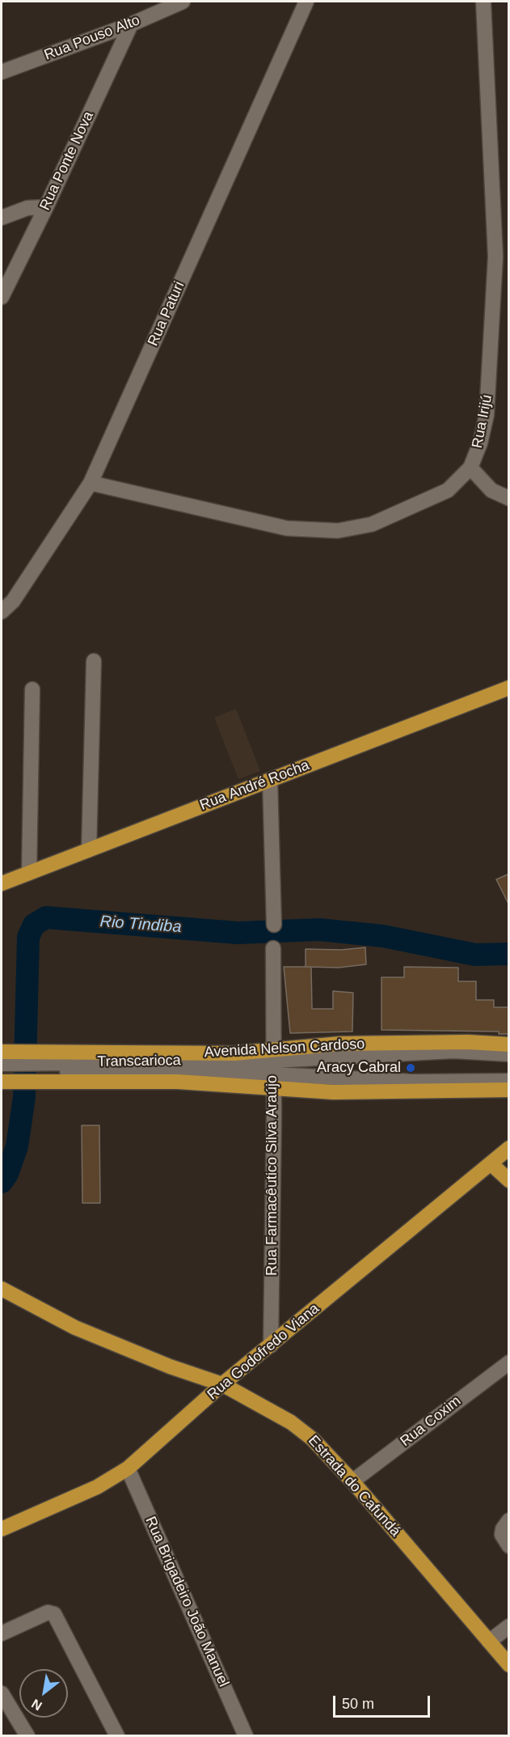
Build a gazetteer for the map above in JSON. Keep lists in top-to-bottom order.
{
  "streets": {
    "main road": [
      "Rua André Rocha",
      "Avenida Nelson Cardoso",
      "Rua Godofredo Viana",
      "Estrada do Cafundá"
    ],
    "street": [
      "Rua Pouso Alto",
      "Rua Ponte Nova",
      "Rua Paturi",
      "Rua Irijú",
      "Rua Farmacêutico Silva Araújo",
      "Rua Coxim",
      "Rua Brigadeiro João Manuel"
    ]
  },
  "crossings": [
    ["Rua Pouso Alto", "Rua Ponte Nova"],
    ["Rua Paturi", "Rua Irijú"],
    ["Avenida Nelson Cardoso", "Rua Farmacêutico Silva Araújo"],
    ["Rua Farmacêutico Silva Araújo", "Rua Godofredo Viana"],
    ["Rua Godofredo Viana", "Estrada do Cafundá"],
    ["Rua Godofredo Viana", "Rua Brigadeiro João Manuel"],
    ["Rua Coxim", "Estrada do Cafundá"]
  ],
  "water": ["Rio Tindiba"],
  "places": ["Aracy Cabral"],
  "scale_bar": "50 m",
  "north": "bottom left"
}
